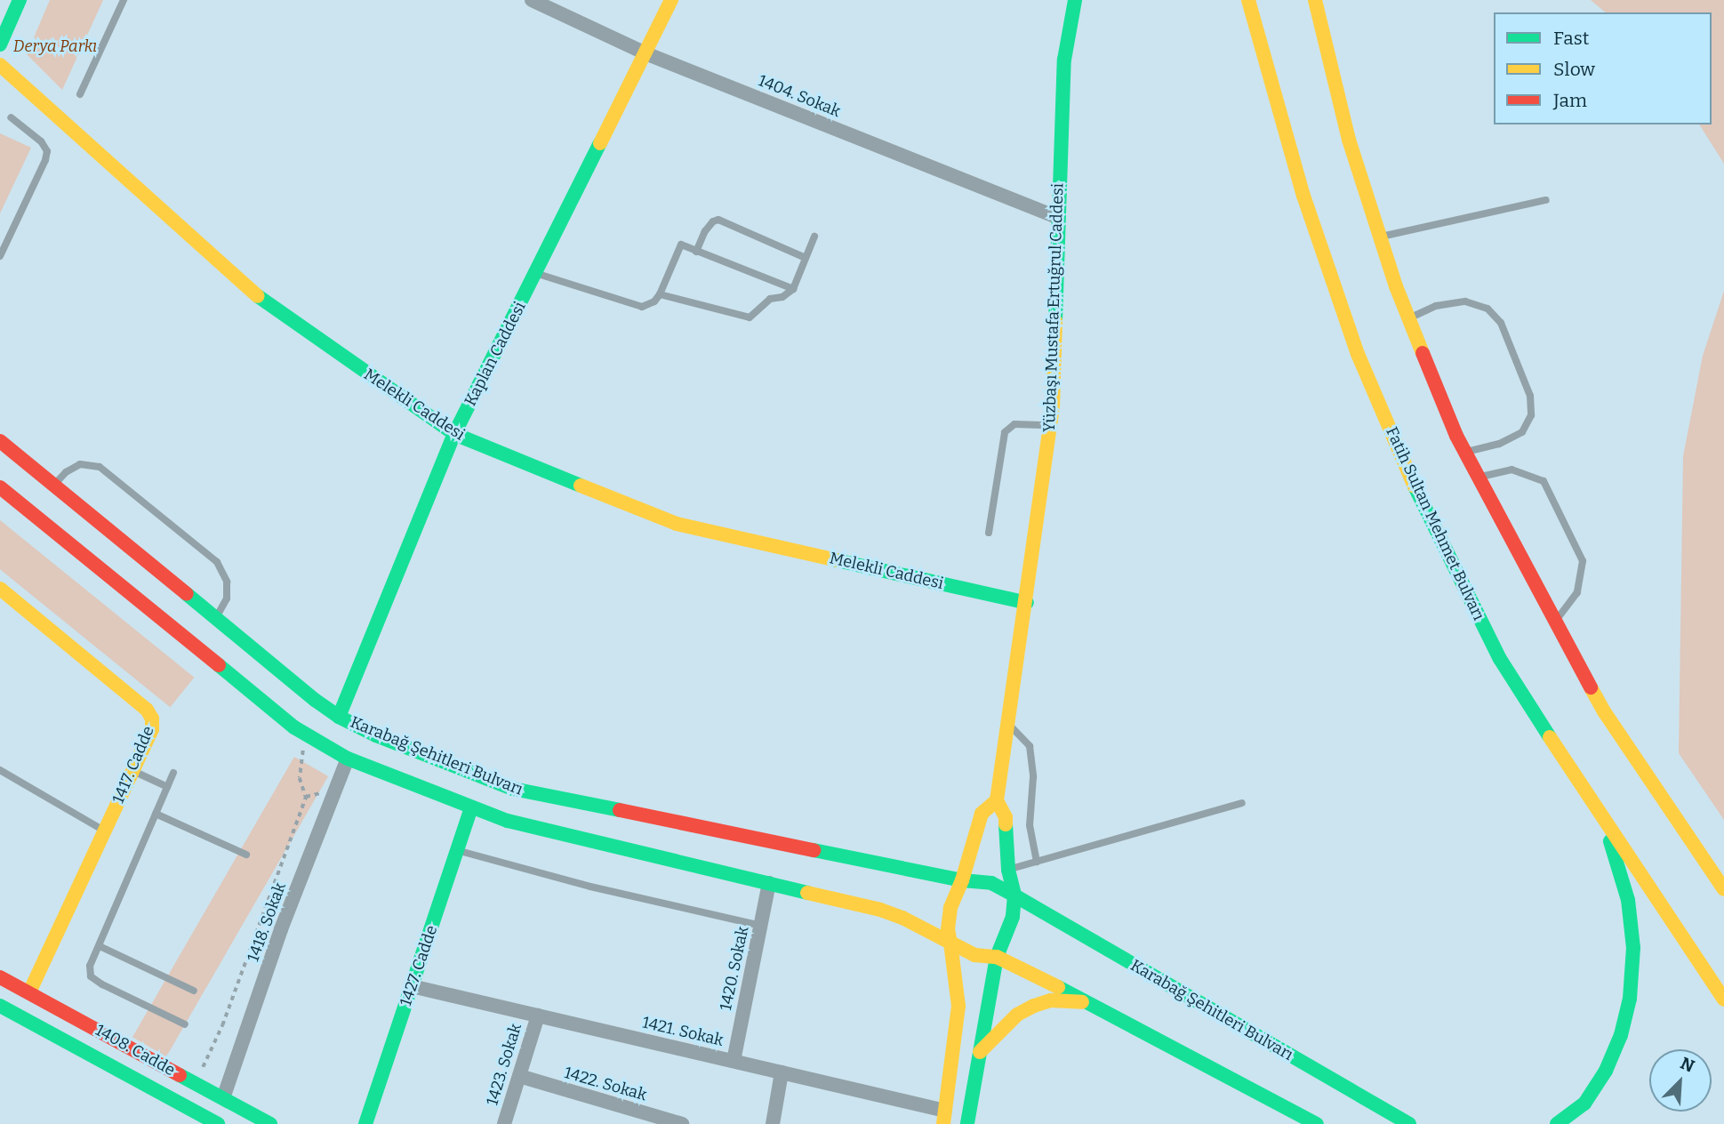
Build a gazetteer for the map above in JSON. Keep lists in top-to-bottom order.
{
  "streets": {
    "main road": [
      "Yüzbaşı Mustafa Ertuğrul Caddesi",
      "Kaplan Caddesi",
      "Melekli Caddesi",
      "Fatih Sultan Mehmet Bulvarı",
      "Karabağ Şehitleri Bulvarı",
      "1417. Cadde",
      "1427. Cadde",
      "1408. Cadde"
    ],
    "street": [
      "1404. Sokak",
      "1418. Sokak",
      "1420. Sokak",
      "1421. Sokak",
      "1423. Sokak",
      "1422. Sokak"
    ]
  },
  "crossings": [
    ["1404. Sokak", "Yüzbaşı Mustafa Ertuğrul Caddesi"],
    ["1404. Sokak", "Kaplan Caddesi"],
    ["Yüzbaşı Mustafa Ertuğrul Caddesi", "Melekli Caddesi"],
    ["Yüzbaşı Mustafa Ertuğrul Caddesi", "Karabağ Şehitleri Bulvarı"],
    ["Kaplan Caddesi", "Melekli Caddesi"],
    ["Kaplan Caddesi", "Karabağ Şehitleri Bulvarı"],
    ["Karabağ Şehitleri Bulvarı", "1418. Sokak"],
    ["Karabağ Şehitleri Bulvarı", "1427. Cadde"],
    ["Karabağ Şehitleri Bulvarı", "1420. Sokak"],
    ["1417. Cadde", "1408. Cadde"],
    ["1418. Sokak", "1408. Cadde"],
    ["1427. Cadde", "1421. Sokak"],
    ["1420. Sokak", "1421. Sokak"],
    ["1421. Sokak", "1423. Sokak"],
    ["1423. Sokak", "1422. Sokak"]
  ],
  "parks": ["Derya Parkı"],
  "legend": ["Fast", "Slow", "Jam"],
  "north": "top right"
}
